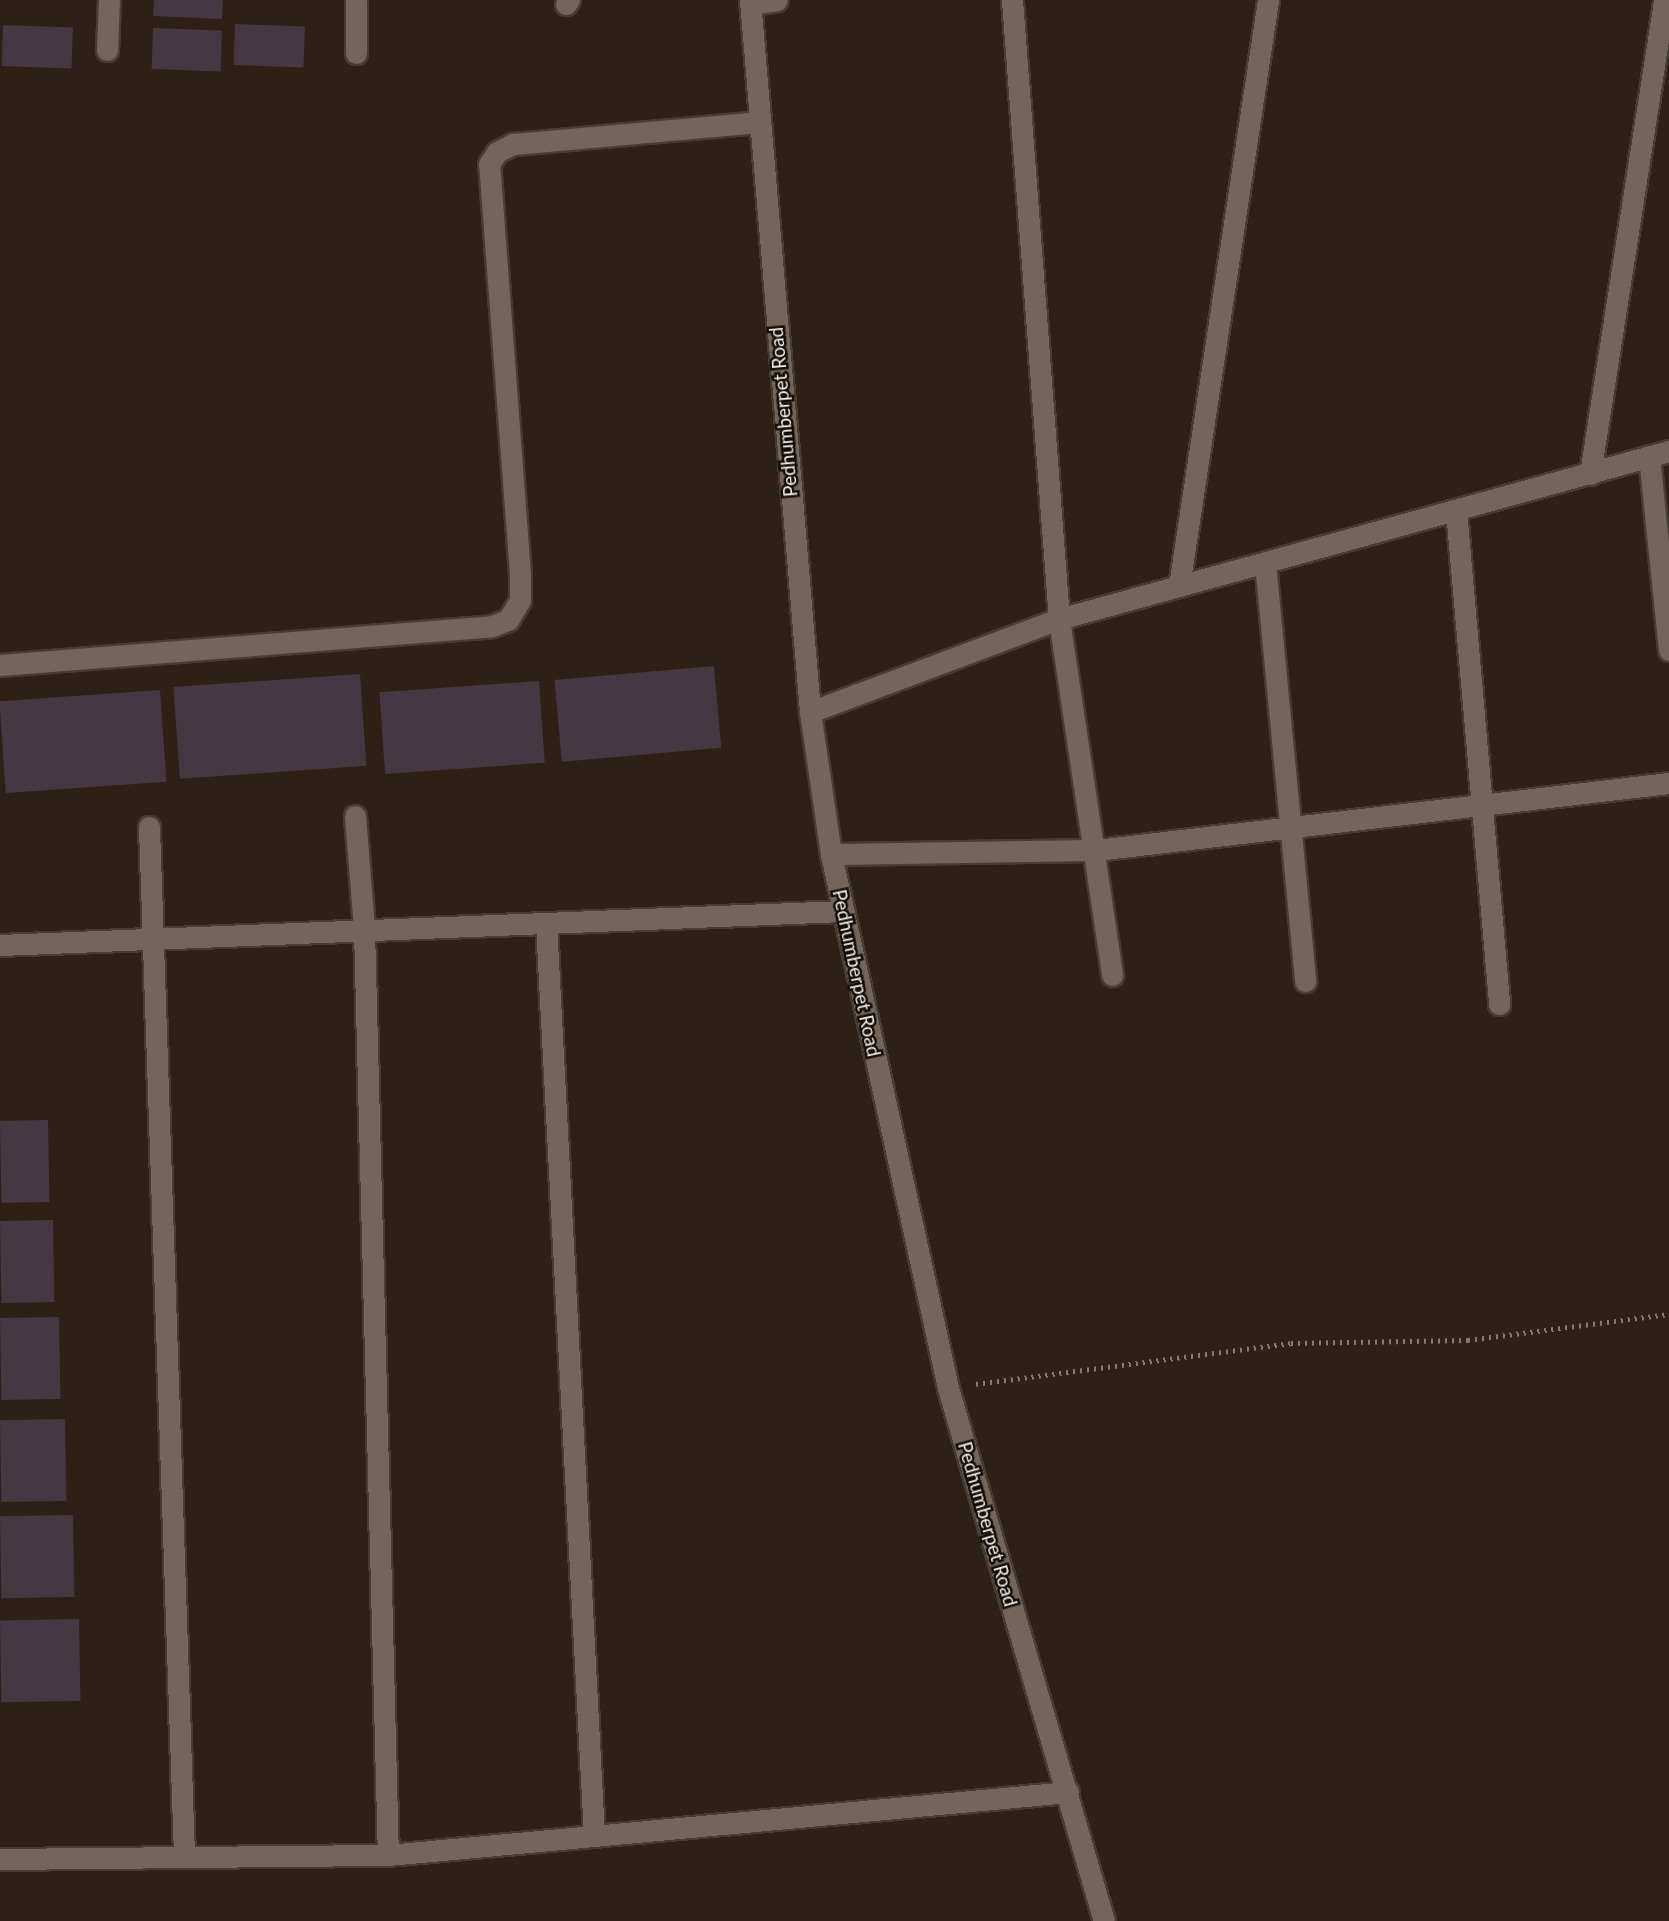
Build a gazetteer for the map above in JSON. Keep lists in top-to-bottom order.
{
  "streets": {
    "street": ["Pedhumberpet Road"]
  }
}
